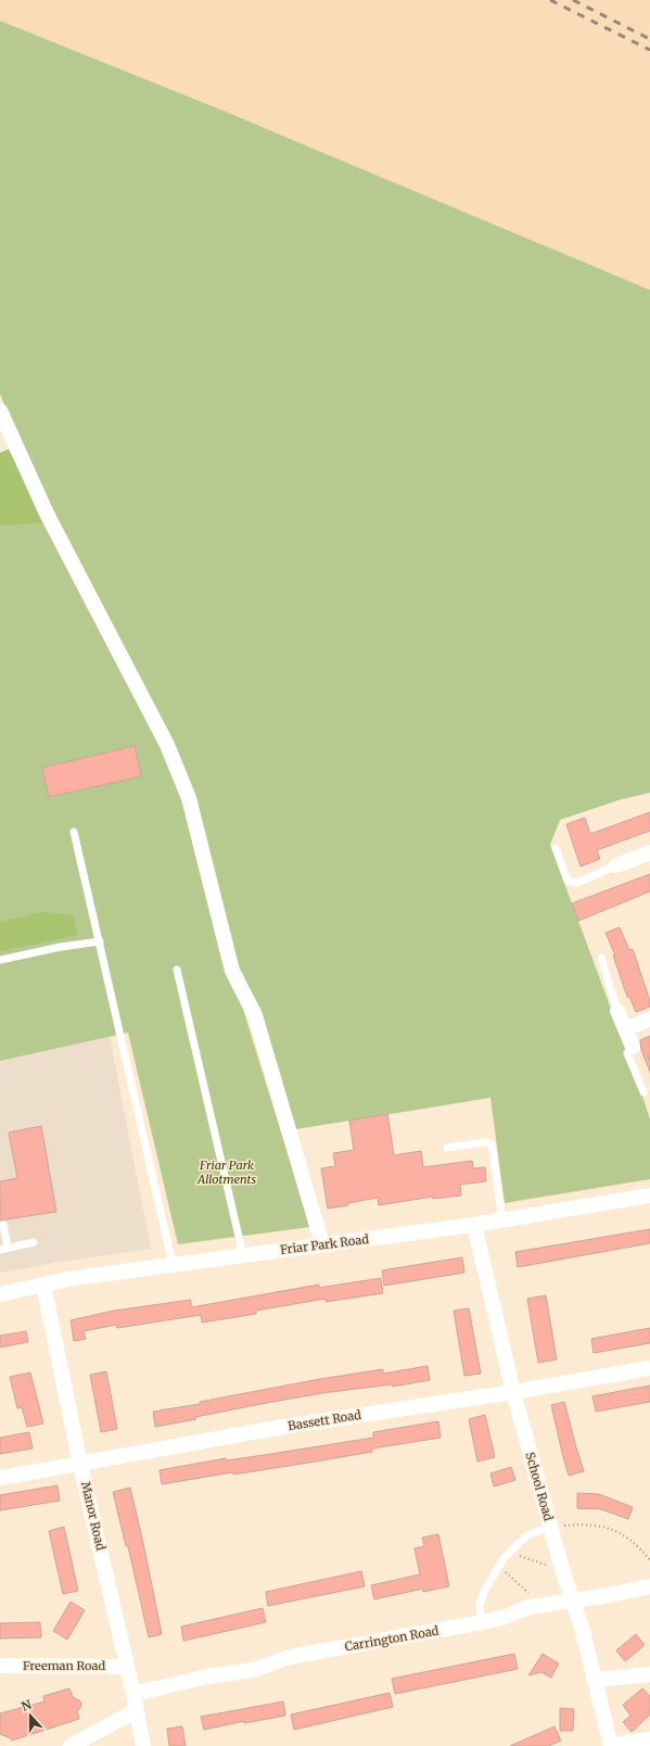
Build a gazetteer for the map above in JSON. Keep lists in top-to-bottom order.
{
  "streets": {
    "street": [
      "Friar Park Road",
      "Bassett Road",
      "School Road",
      "Manor Road",
      "Carrington Road",
      "Freeman Road"
    ]
  },
  "crossings": [
    ["Friar Park Road", "School Road"],
    ["Friar Park Road", "Manor Road"],
    ["Bassett Road", "School Road"],
    ["Bassett Road", "Manor Road"],
    ["School Road", "Carrington Road"],
    ["Manor Road", "Carrington Road"],
    ["Manor Road", "Freeman Road"]
  ],
  "parks": ["Friar Park Allotments"],
  "north": "top"
}
